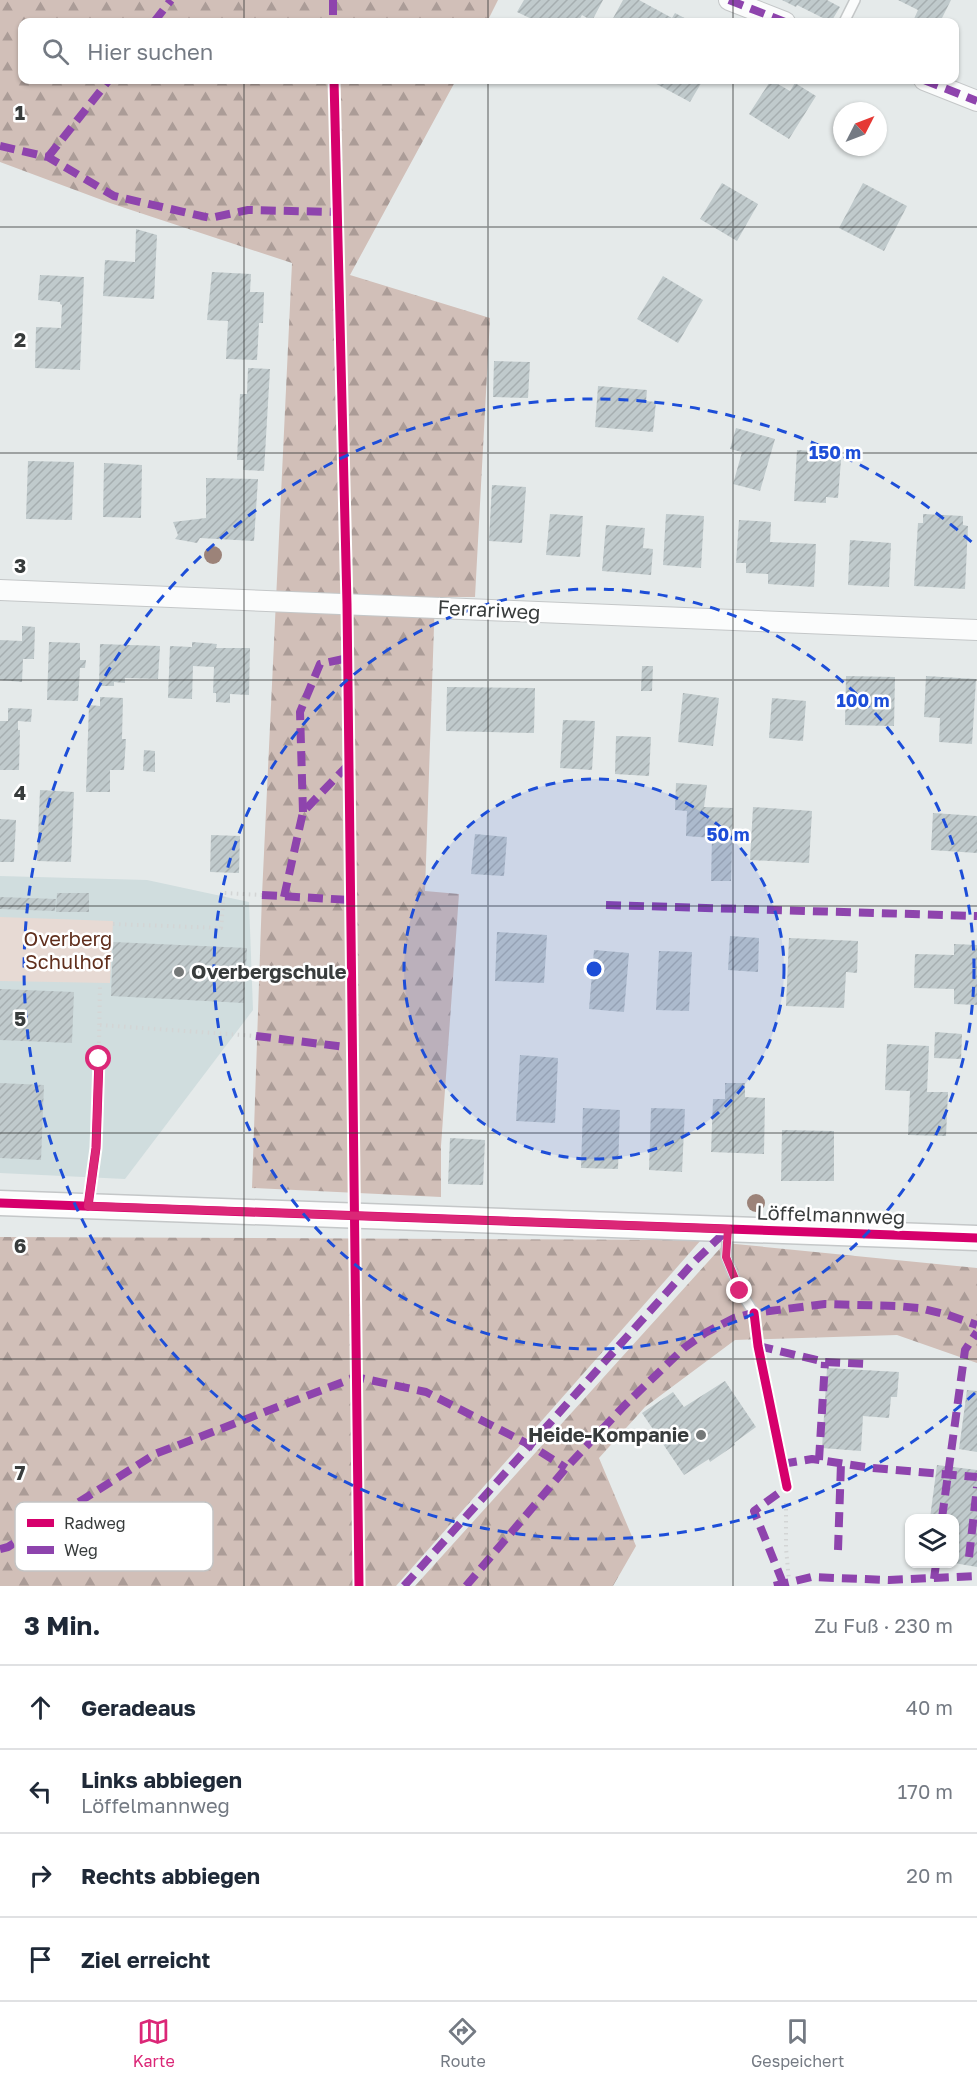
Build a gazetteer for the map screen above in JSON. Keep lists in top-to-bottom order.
{
  "streets": {
    "street": ["Ferrariweg", "Löffelmannweg"]
  },
  "parks": ["Overberg Schulhof"],
  "places": ["Overbergschule", "Heide-Kompanie"],
  "legend": ["Radweg", "Weg"],
  "north": "top right",
  "page": {
    "search": "Hier suchen",
    "heading": ["3 Min.", "Zu Fuß · 230 m"],
    "list": [
      ["Geradeaus", "40 m"],
      ["Links abbiegen", "Löffelmannweg", "170 m"],
      ["Rechts abbiegen", "20 m"],
      "Ziel erreicht"
    ],
    "nav": ["Karte", "Route", "Gespeichert"]
  },
  "grid": {
    "rows": [
      "1",
      "2",
      "3",
      "4",
      "5",
      "6",
      "7"
    ]
  },
  "rings": ["150 m", "100 m", "50 m"]
}
